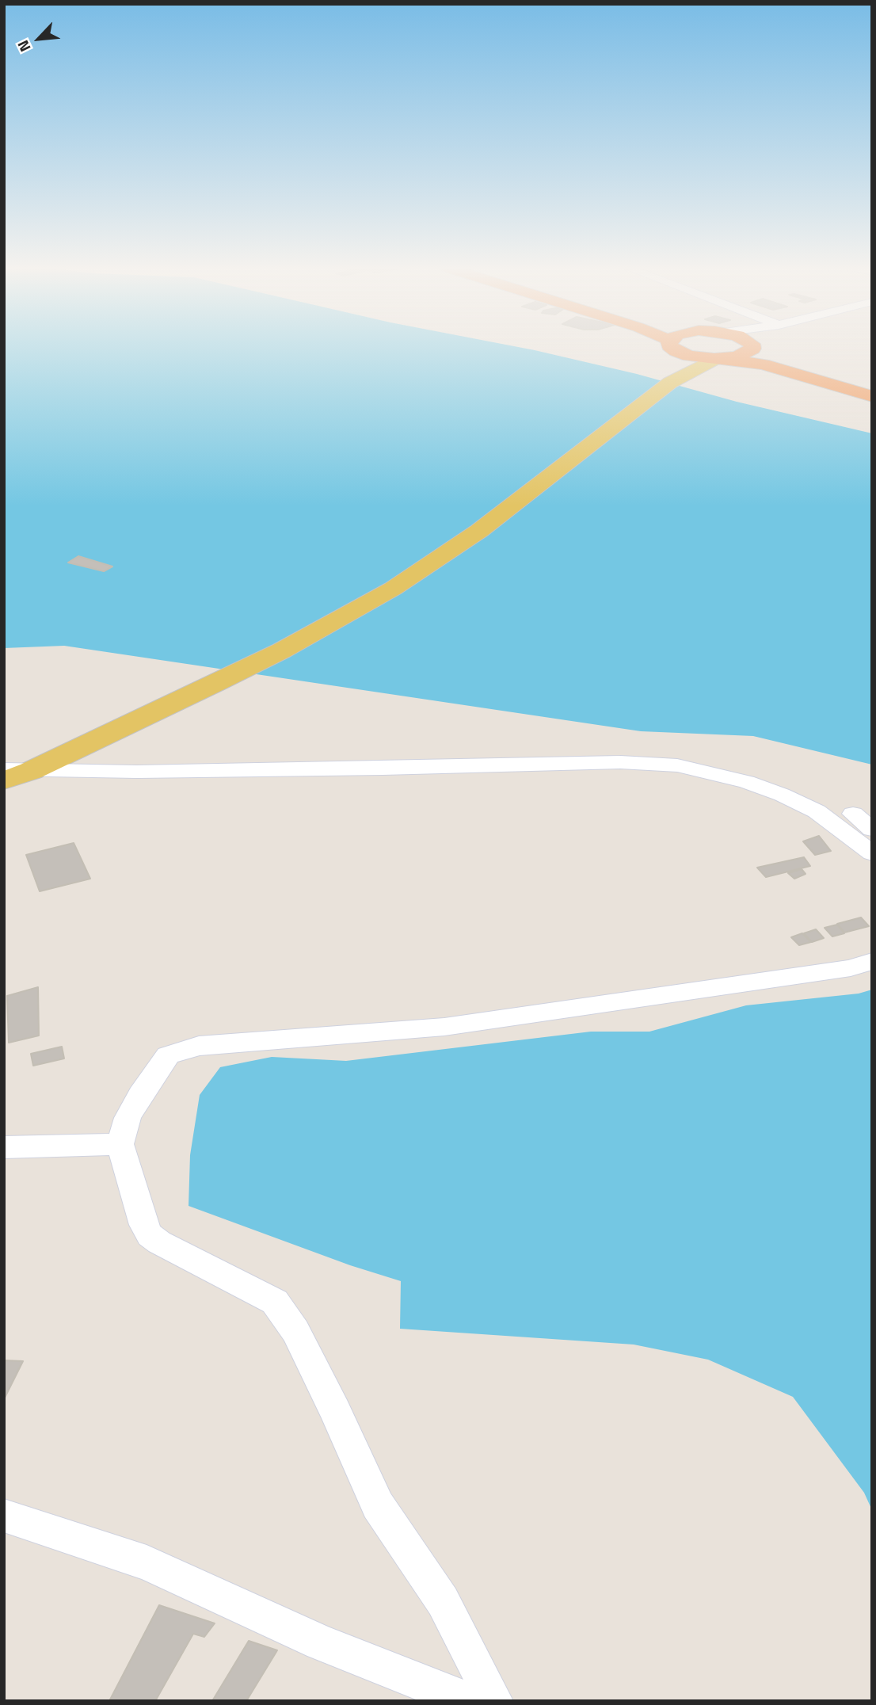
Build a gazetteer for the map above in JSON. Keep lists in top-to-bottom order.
{
  "north": "bottom left"
}
